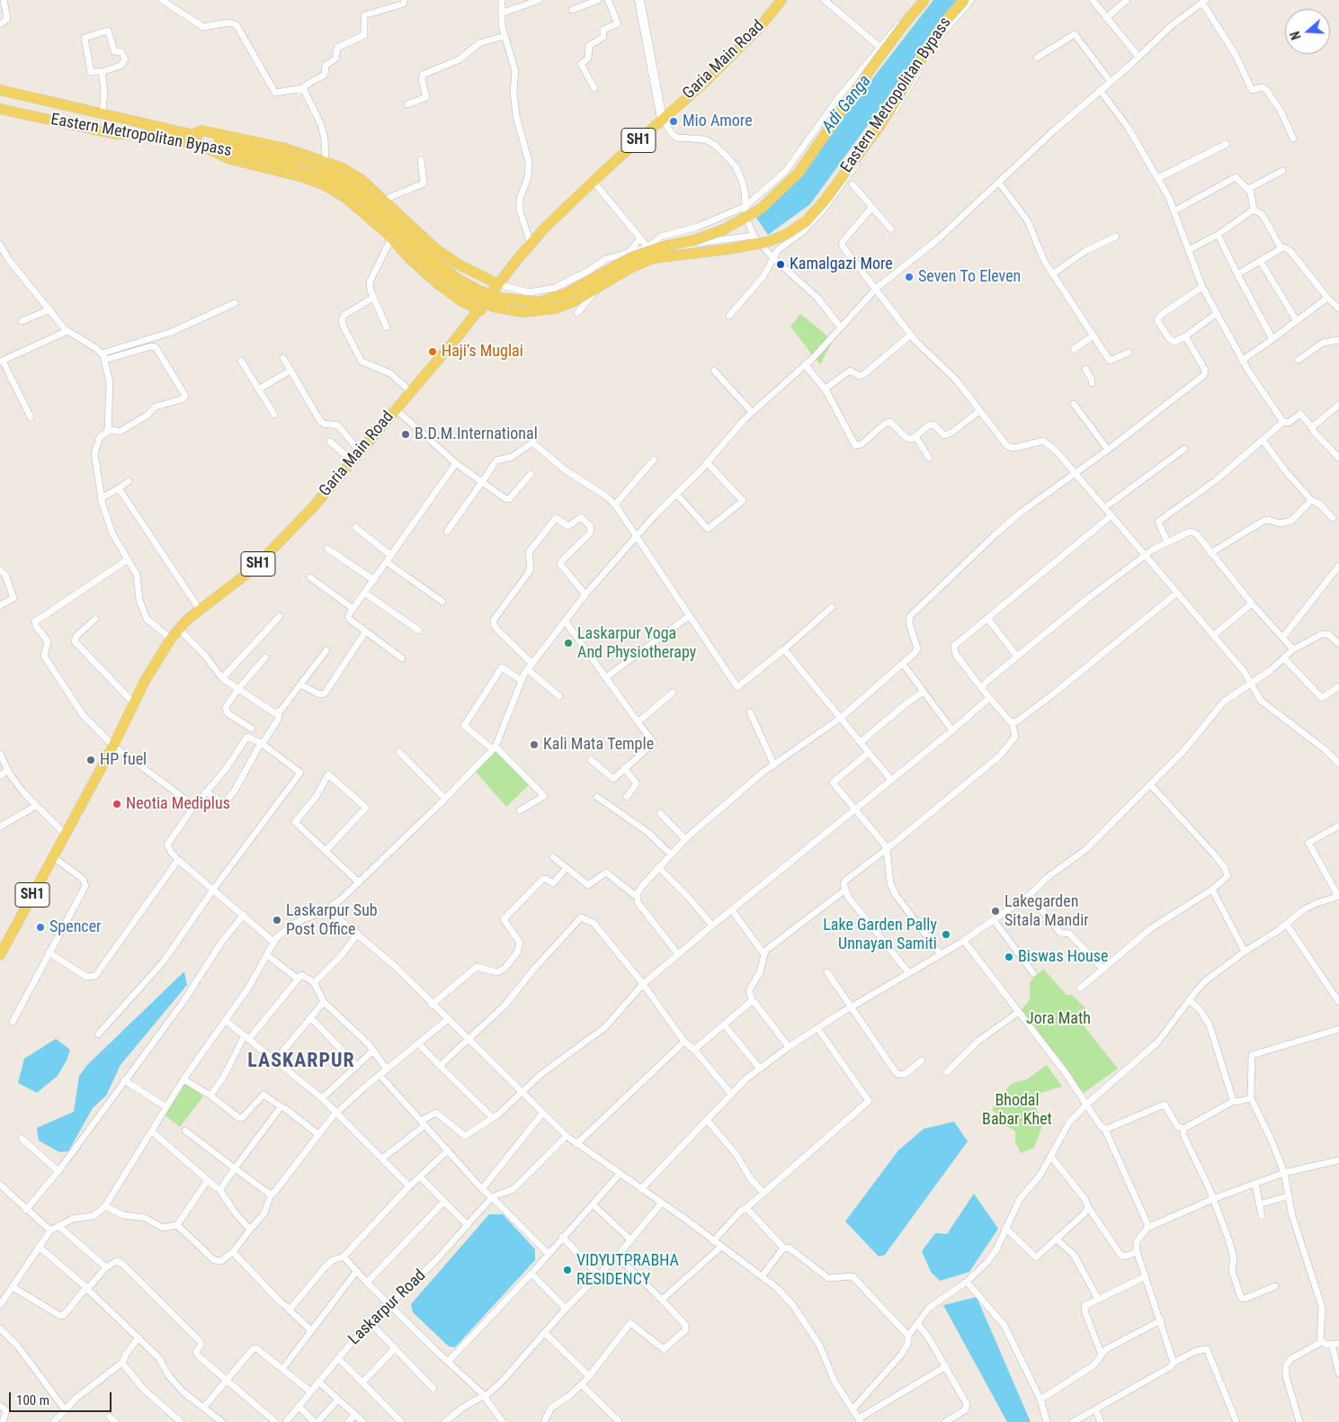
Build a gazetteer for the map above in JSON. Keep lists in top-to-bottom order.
{
  "streets": {
    "main road": ["Garia Main Road", "Eastern Metropolitan Bypass", "SH1"],
    "street": ["Laskarpur Road"]
  },
  "districts": ["LASKARPUR"],
  "water": ["Adi Ganga"],
  "parks": ["Jora Math", "Bhodal Babar Khet"],
  "places": [
    "Mio Amore",
    "Kamalgazi More",
    "Seven To Eleven",
    "Haji's Muglai",
    "B.D.M.International",
    "Laskarpur Yoga And Physiotherapy",
    "Kali Mata Temple",
    "HP fuel",
    "Neotia Mediplus",
    "Lakegarden Sitala Mandir",
    "Laskarpur Sub Post Office",
    "Spencer",
    "Lake Garden Pally Unnayan Samiti",
    "Biswas House",
    "VIDYUTPRABHA RESIDENCY"
  ],
  "scale_bar": "100 m",
  "north": "left"
}
